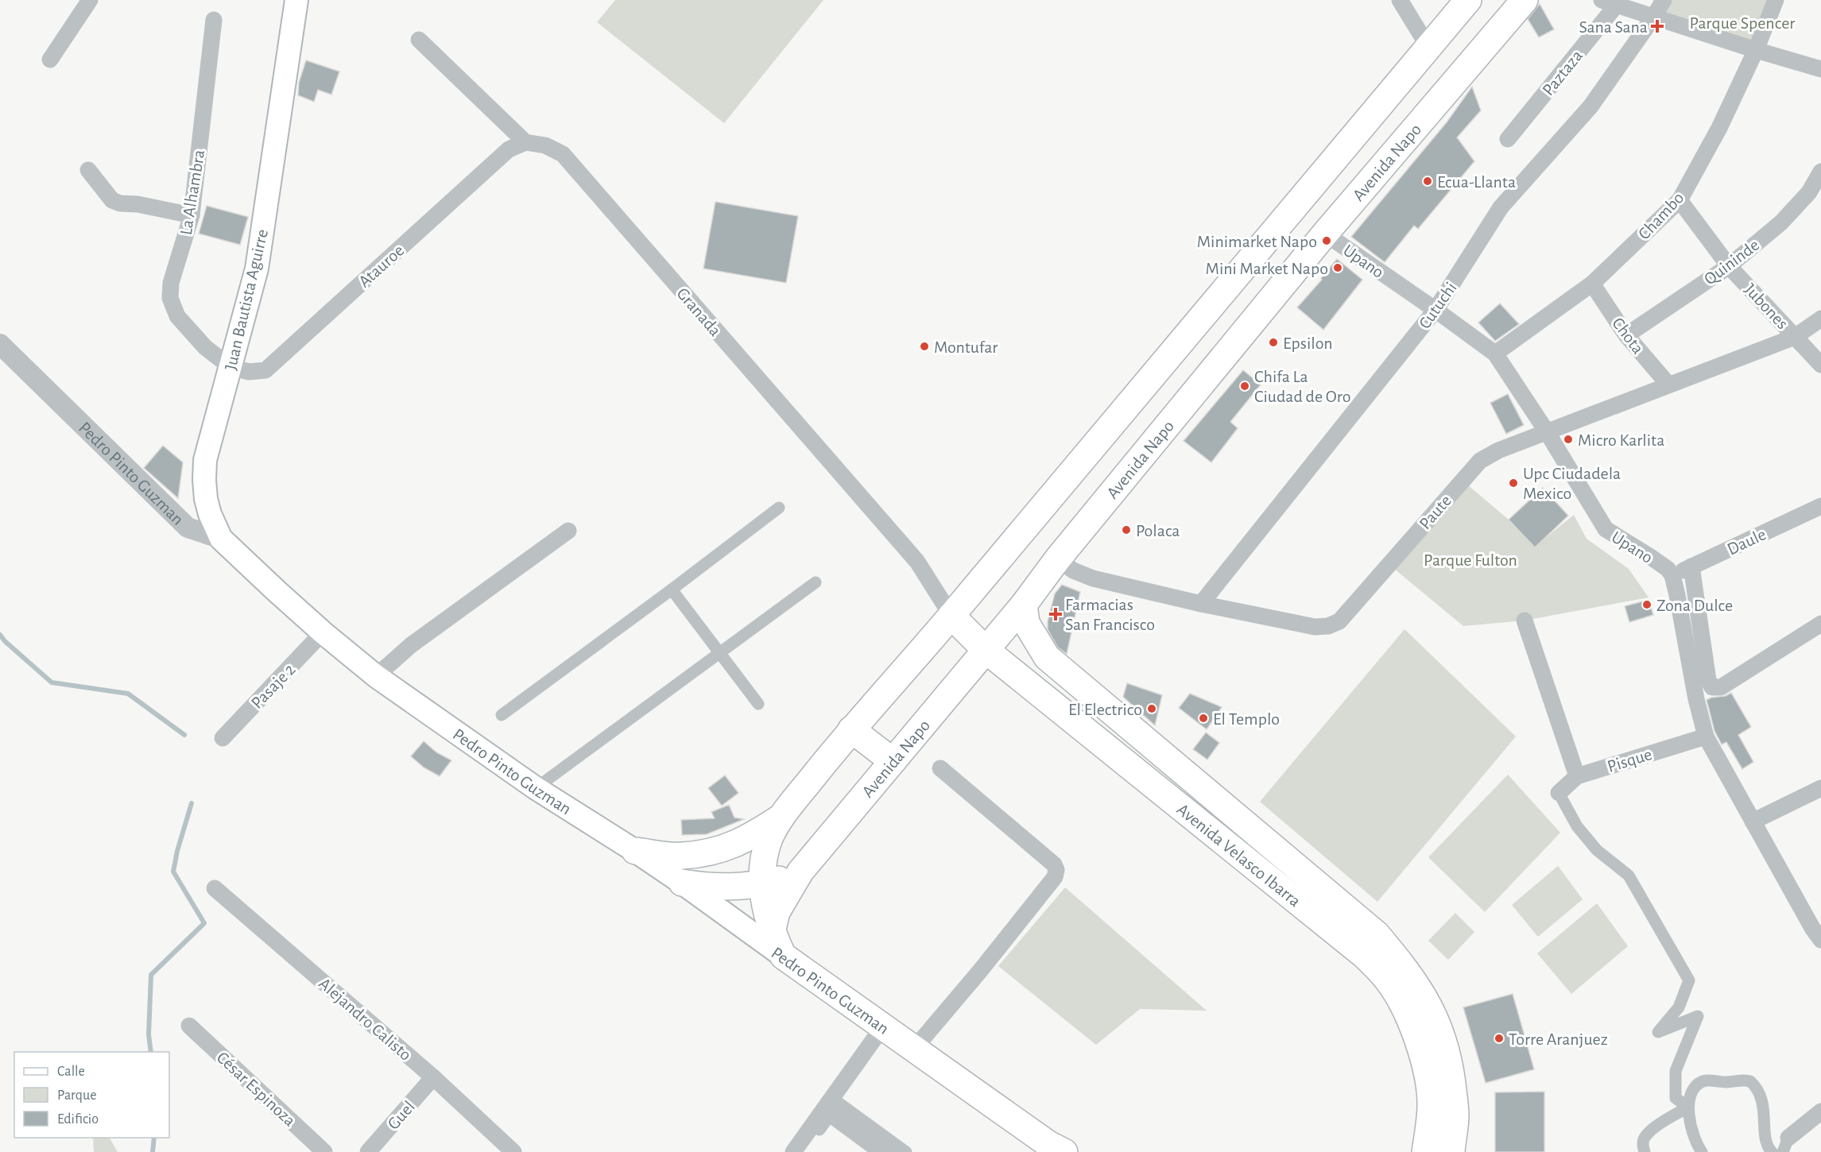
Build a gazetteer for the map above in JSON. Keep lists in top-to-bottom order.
{
  "streets": {
    "main road": [
      "Avenida Napo",
      "Juan Bautista Aguirre",
      "Pedro Pinto Guzman",
      "Avenida Velasco Ibarra"
    ],
    "street": [
      "Paztaza",
      "La Alhambra",
      "Chambo",
      "Upano",
      "Quininde",
      "Atauroe",
      "Cutuchi",
      "Jubones",
      "Granada",
      "Chota",
      "Paute",
      "Daule",
      "Pasaje 2",
      "Pisque",
      "Alejandro Calisto",
      "César Espinoza",
      "Guel"
    ]
  },
  "crossings": [
    ["Avenida Napo", "Upano"],
    ["Avenida Napo", "Paute"],
    ["Avenida Napo", "Avenida Velasco Ibarra"],
    ["La Alhambra", "Atauroe"],
    ["La Alhambra", "Juan Bautista Aguirre"],
    ["Chambo", "Upano"],
    ["Chambo", "Jubones"],
    ["Chambo", "Chota"],
    ["Upano", "Cutuchi"],
    ["Upano", "Paute"],
    ["Upano", "Daule"],
    ["Upano", "Pisque"],
    ["Quininde", "Jubones"],
    ["Quininde", "Chota"],
    ["Atauroe", "Juan Bautista Aguirre"],
    ["Atauroe", "Granada"],
    ["Juan Bautista Aguirre", "Pedro Pinto Guzman"],
    ["Cutuchi", "Paute"],
    ["Jubones", "Paute"],
    ["Granada", "Avenida Velasco Ibarra"],
    ["Chota", "Paute"],
    ["Pedro Pinto Guzman", "Pasaje 2"],
    ["Alejandro Calisto", "Guel"]
  ],
  "parks": ["Parque Spencer", "Parque Fulton"],
  "places": {
    "health": ["Sana Sana", "Farmacias San Francisco"],
    "other": [
      "Ecua-Llanta",
      "Minimarket Napo",
      "Mini Market Napo",
      "Epsilon",
      "Montufar",
      "Chifa La Ciudad de Oro",
      "Micro Karlita",
      "Upc Ciudadela Mexico",
      "Polaca",
      "Zona Dulce",
      "El Electrico",
      "El Templo",
      "Torre Aranjuez"
    ]
  },
  "legend": ["Calle", "Parque", "Edificio"]
}
